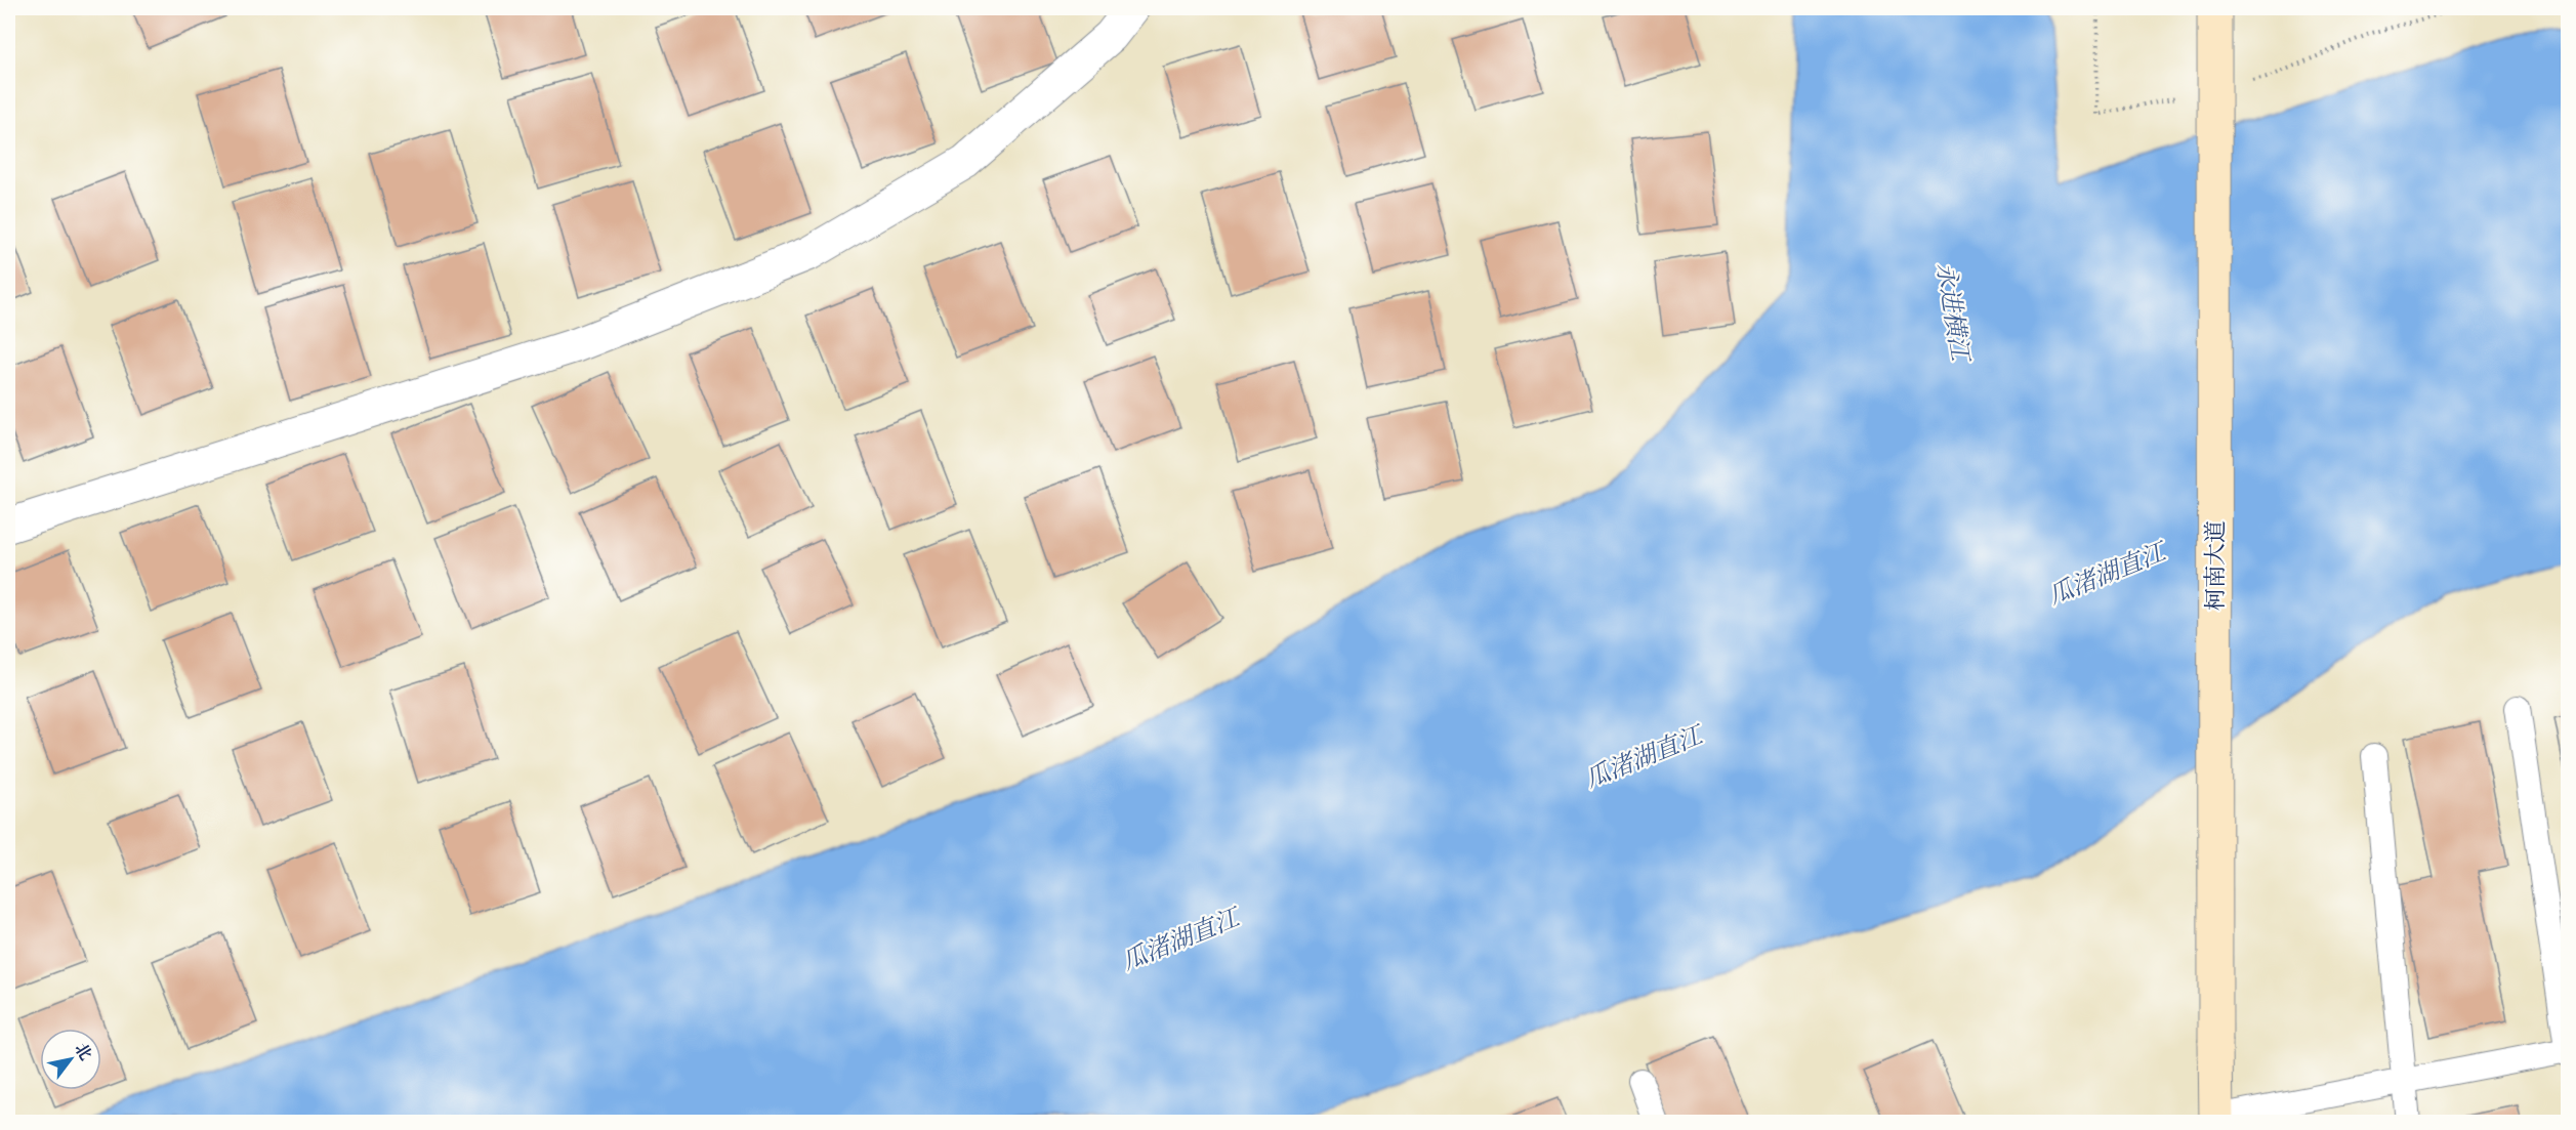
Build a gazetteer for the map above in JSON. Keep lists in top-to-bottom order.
{
  "streets": {
    "main road": ["柯南大道"]
  },
  "water": ["永进横江", "瓜渚湖直江"],
  "north": "top right"
}
